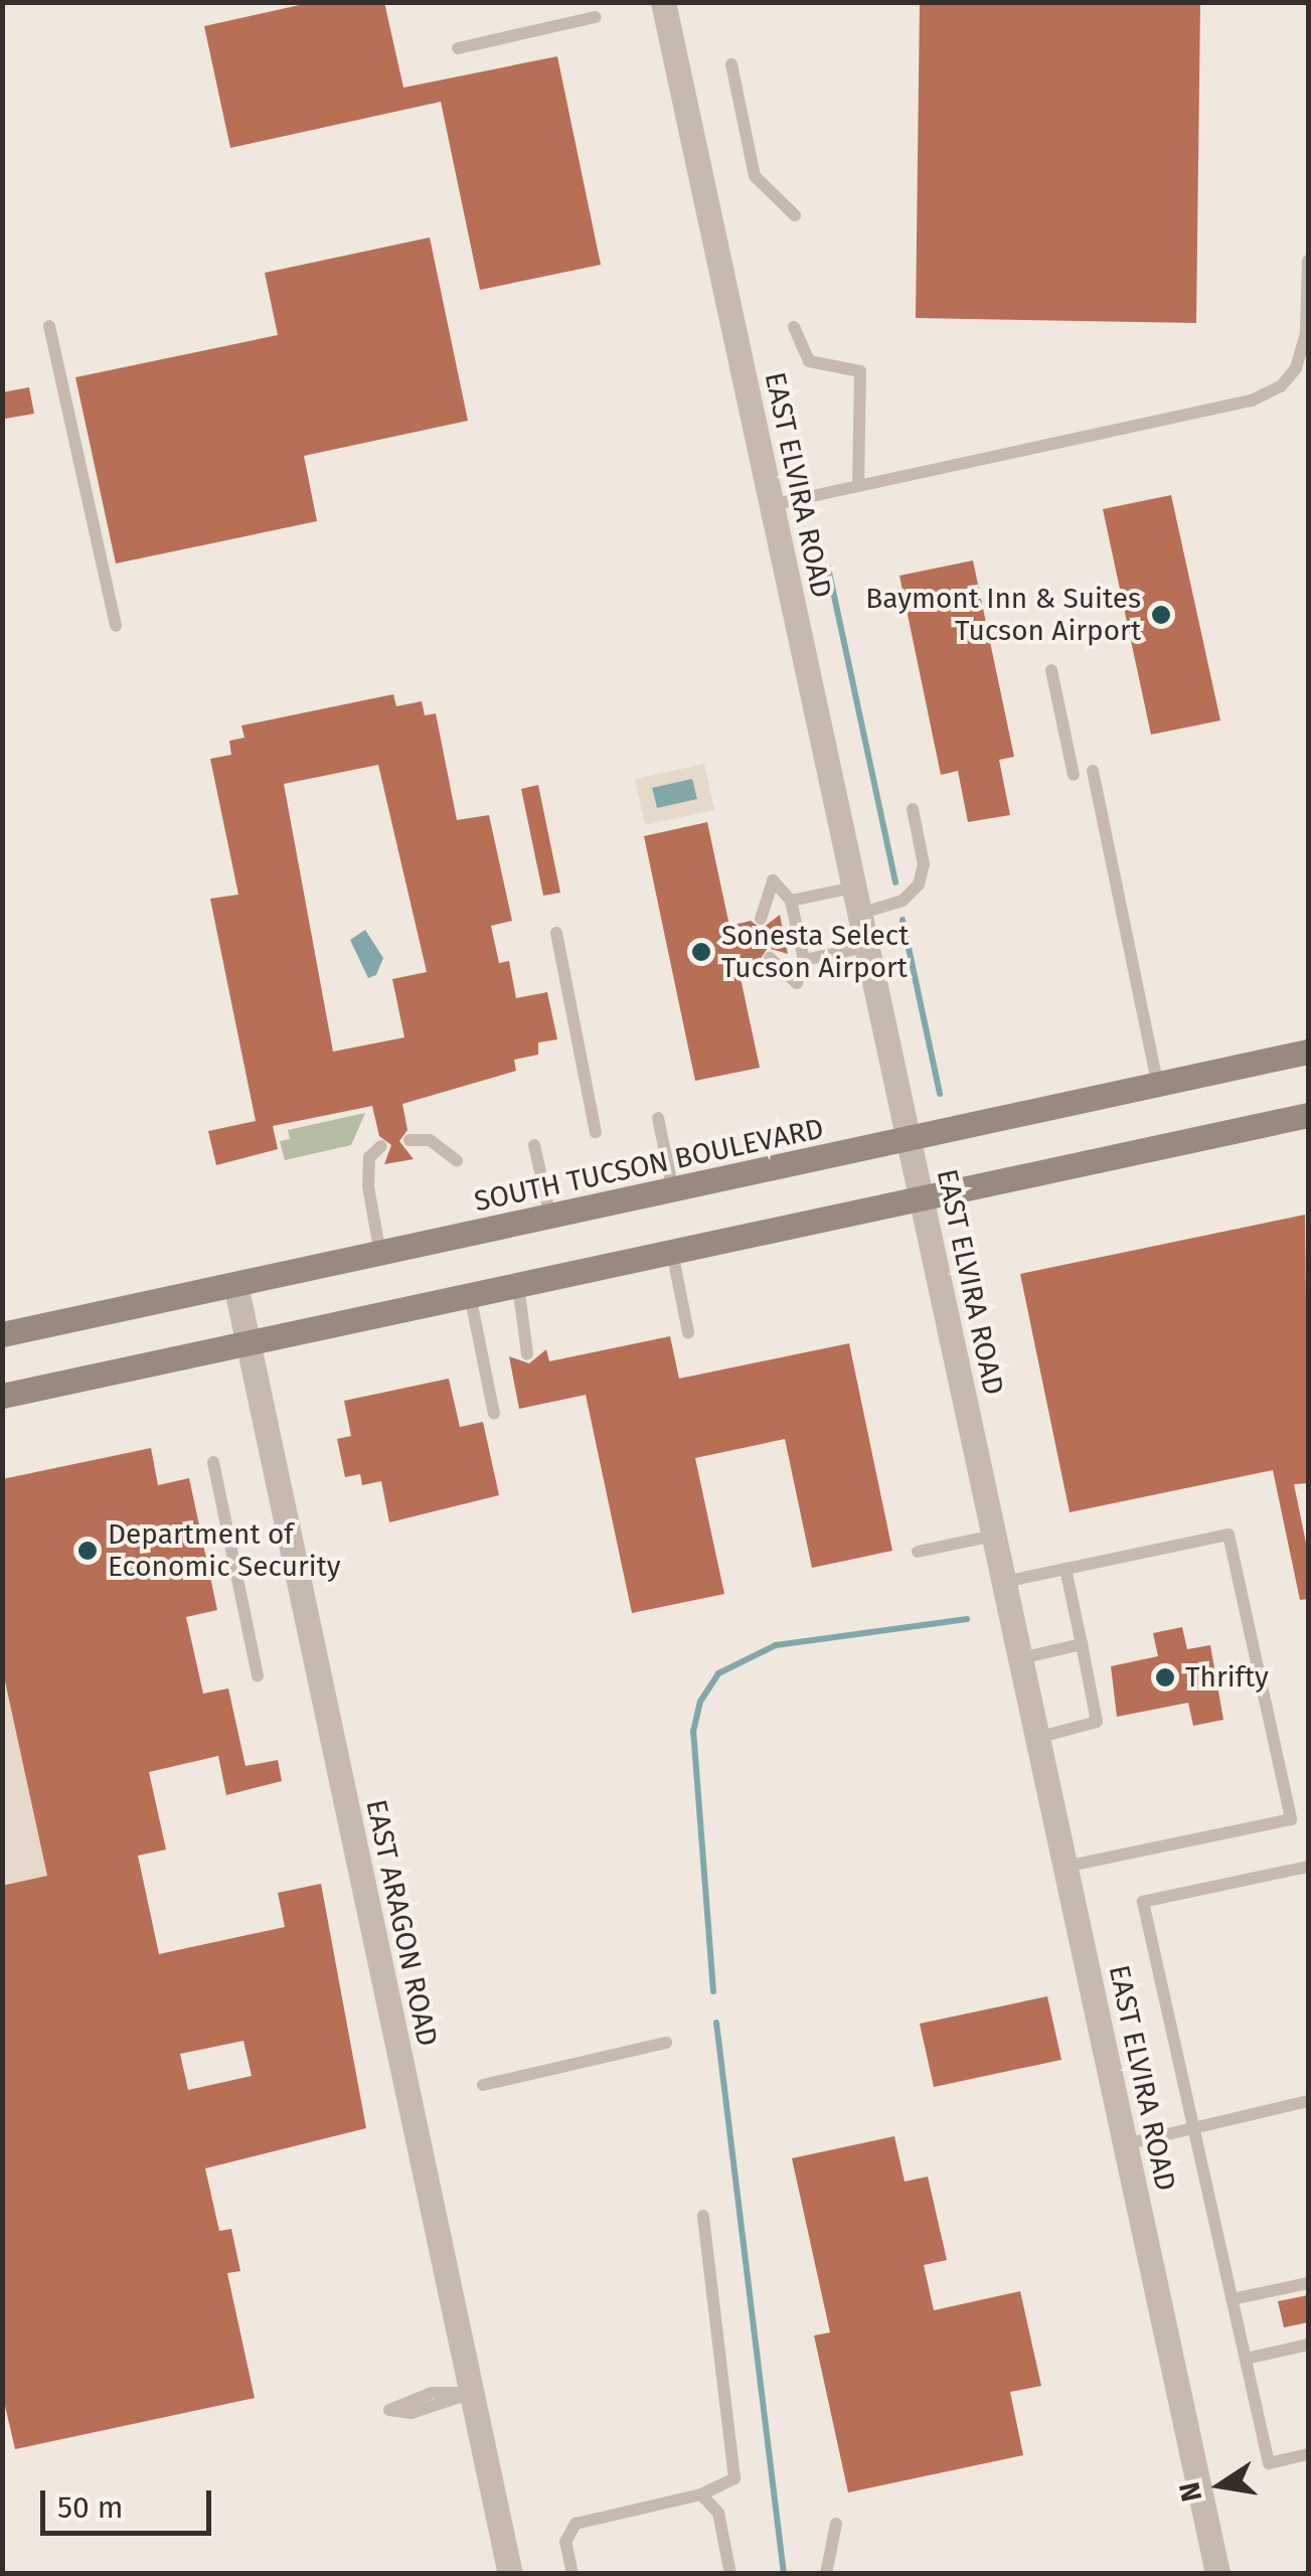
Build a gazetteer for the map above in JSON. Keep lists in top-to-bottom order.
{
  "streets": {
    "main road": ["SOUTH TUCSON BOULEVARD"],
    "street": ["EAST ELVIRA ROAD", "EAST ARAGON ROAD"]
  },
  "crossings": [
    ["EAST ELVIRA ROAD", "SOUTH TUCSON BOULEVARD"],
    ["SOUTH TUCSON BOULEVARD", "EAST ARAGON ROAD"]
  ],
  "places": [
    "Baymont Inn & Suites Tucson Airport",
    "Sonesta Select Tucson Airport",
    "Department of Economic Security",
    "Thrifty"
  ],
  "scale_bar": "50 m",
  "north": "left"
}
